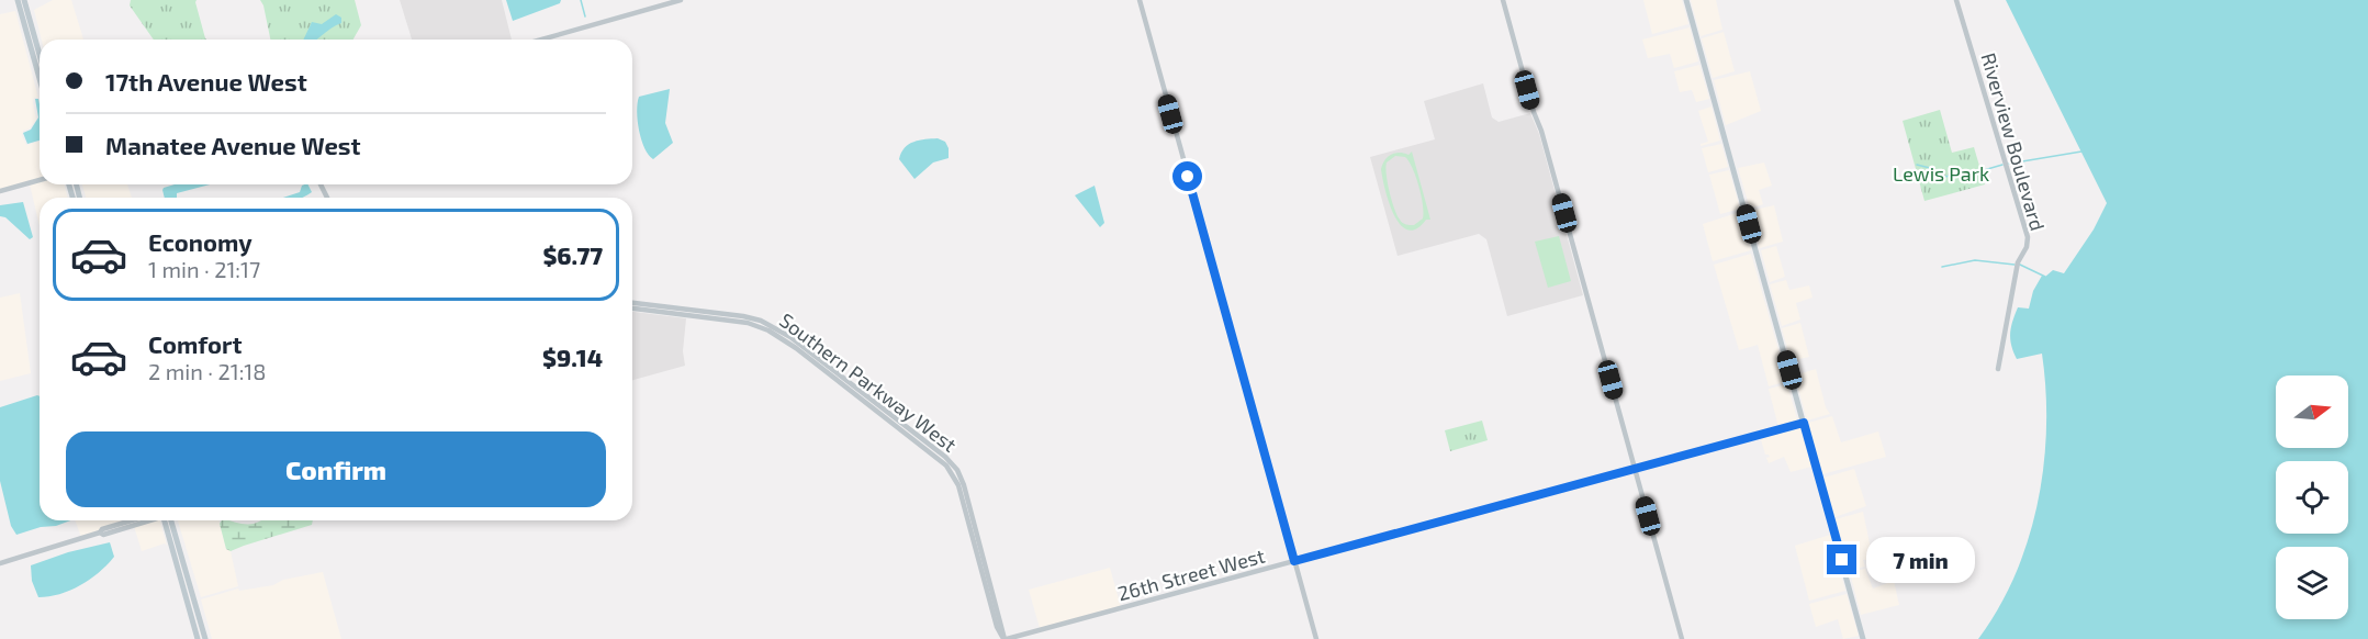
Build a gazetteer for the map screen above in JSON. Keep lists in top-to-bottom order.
{
  "streets": {
    "street": ["Riverview Boulevard", "Southern Parkway West", "26th Street West"]
  },
  "crossings": [
    ["Southern Parkway West", "26th Street West"]
  ],
  "parks": ["Lewis Park"],
  "north": "right",
  "page": {
    "banner": ["17th Avenue West", "Manatee Avenue West"],
    "list": [
      {
        "name": "Economy",
        "note": "1 min · 21:17",
        "value": "$6.77"
      },
      {
        "name": "Comfort",
        "note": "2 min · 21:18",
        "value": "$9.14"
      }
    ],
    "buttons": "Confirm",
    "bubble": "7 min"
  }
}
